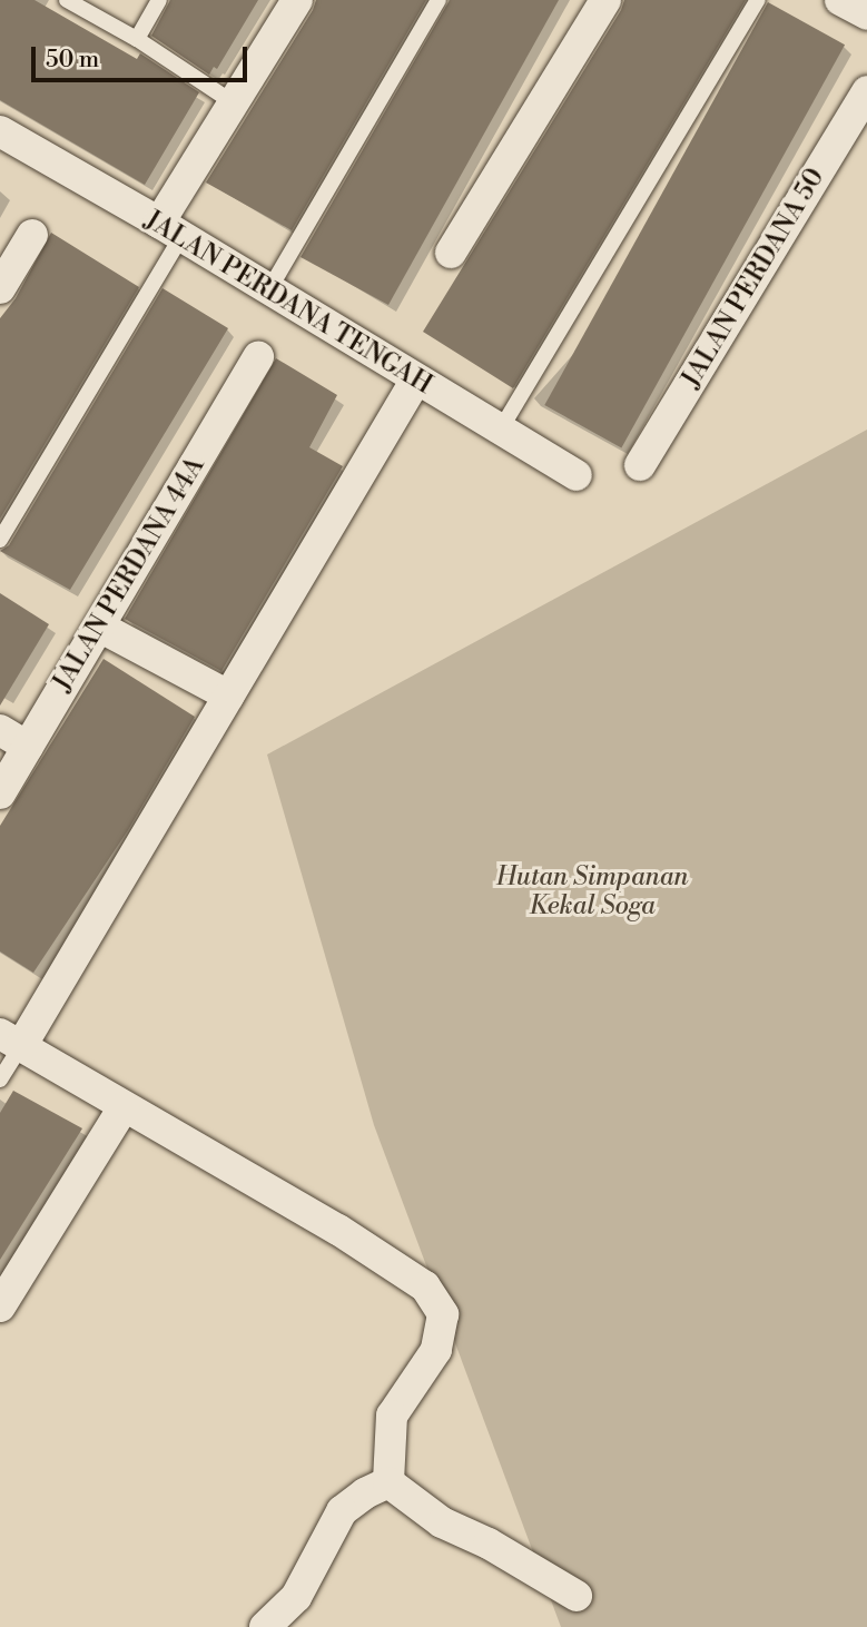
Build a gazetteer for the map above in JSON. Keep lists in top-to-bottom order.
{
  "streets": {
    "street": ["JALAN PERDANA 50", "JALAN PERDANA TENGAH", "JALAN PERDANA 44A"]
  },
  "parks": ["Hutan Simpanan Kekal Soga"],
  "scale_bar": "50 m"
}
